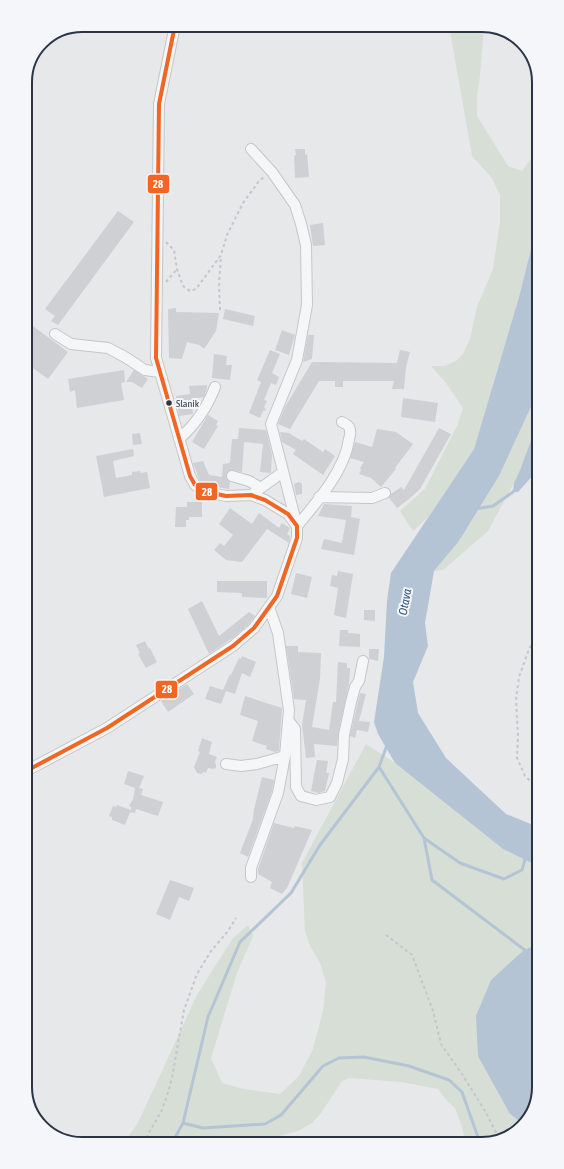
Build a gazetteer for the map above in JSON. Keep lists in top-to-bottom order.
{
  "water": ["Otava"],
  "places": ["Slaník"],
  "lines": ["transit line 28"]
}
